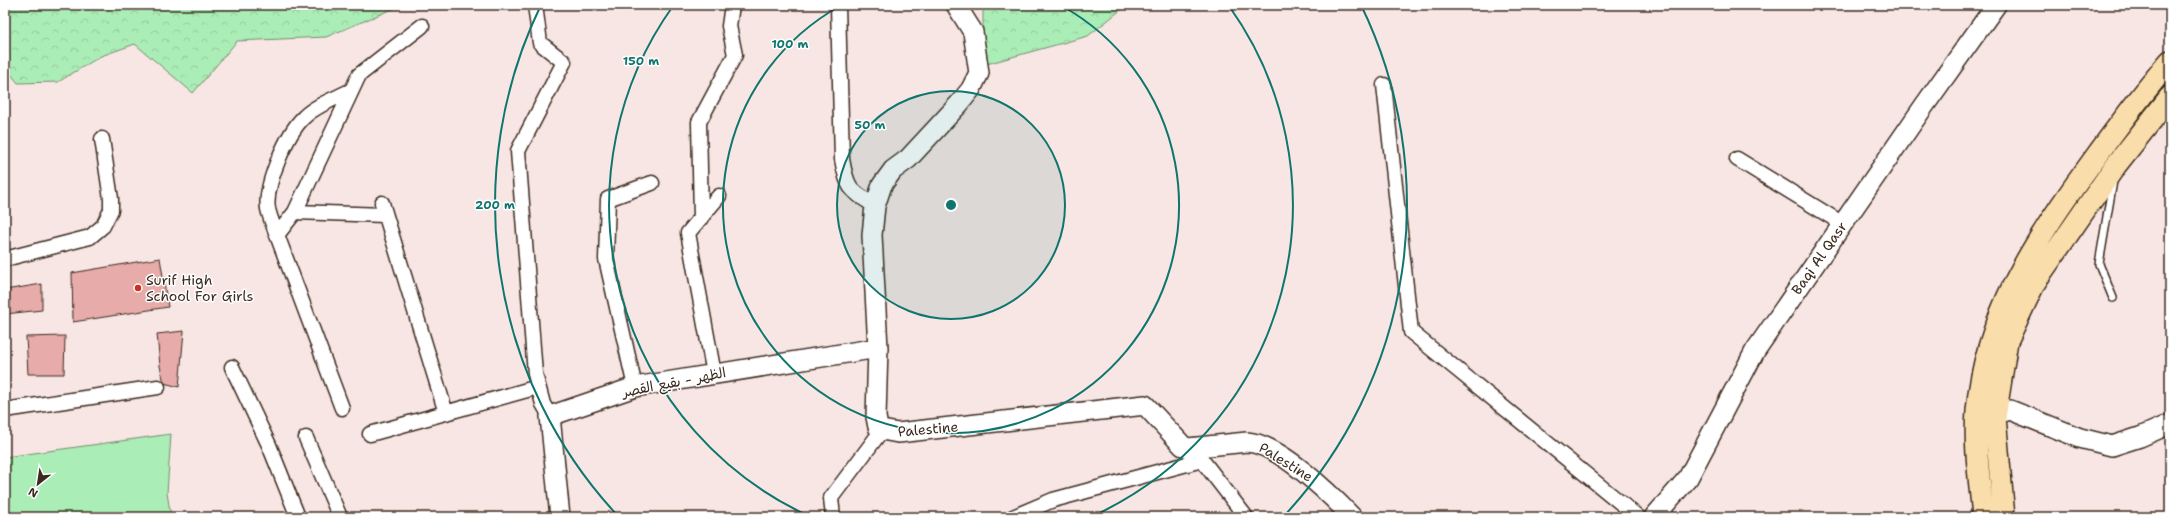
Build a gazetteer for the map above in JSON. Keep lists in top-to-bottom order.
{
  "streets": {
    "main road": ["Baqi Al Qasr", "الظهر - بقيع القصر", "Palestine"]
  },
  "crossings": [
    ["الظهر - بقيع القصر", "Palestine"]
  ],
  "places": ["Surif High School For Girls"],
  "north": "bottom left",
  "rings": [
    "100 m",
    "150 m",
    "50 m",
    "200 m"
  ]
}
